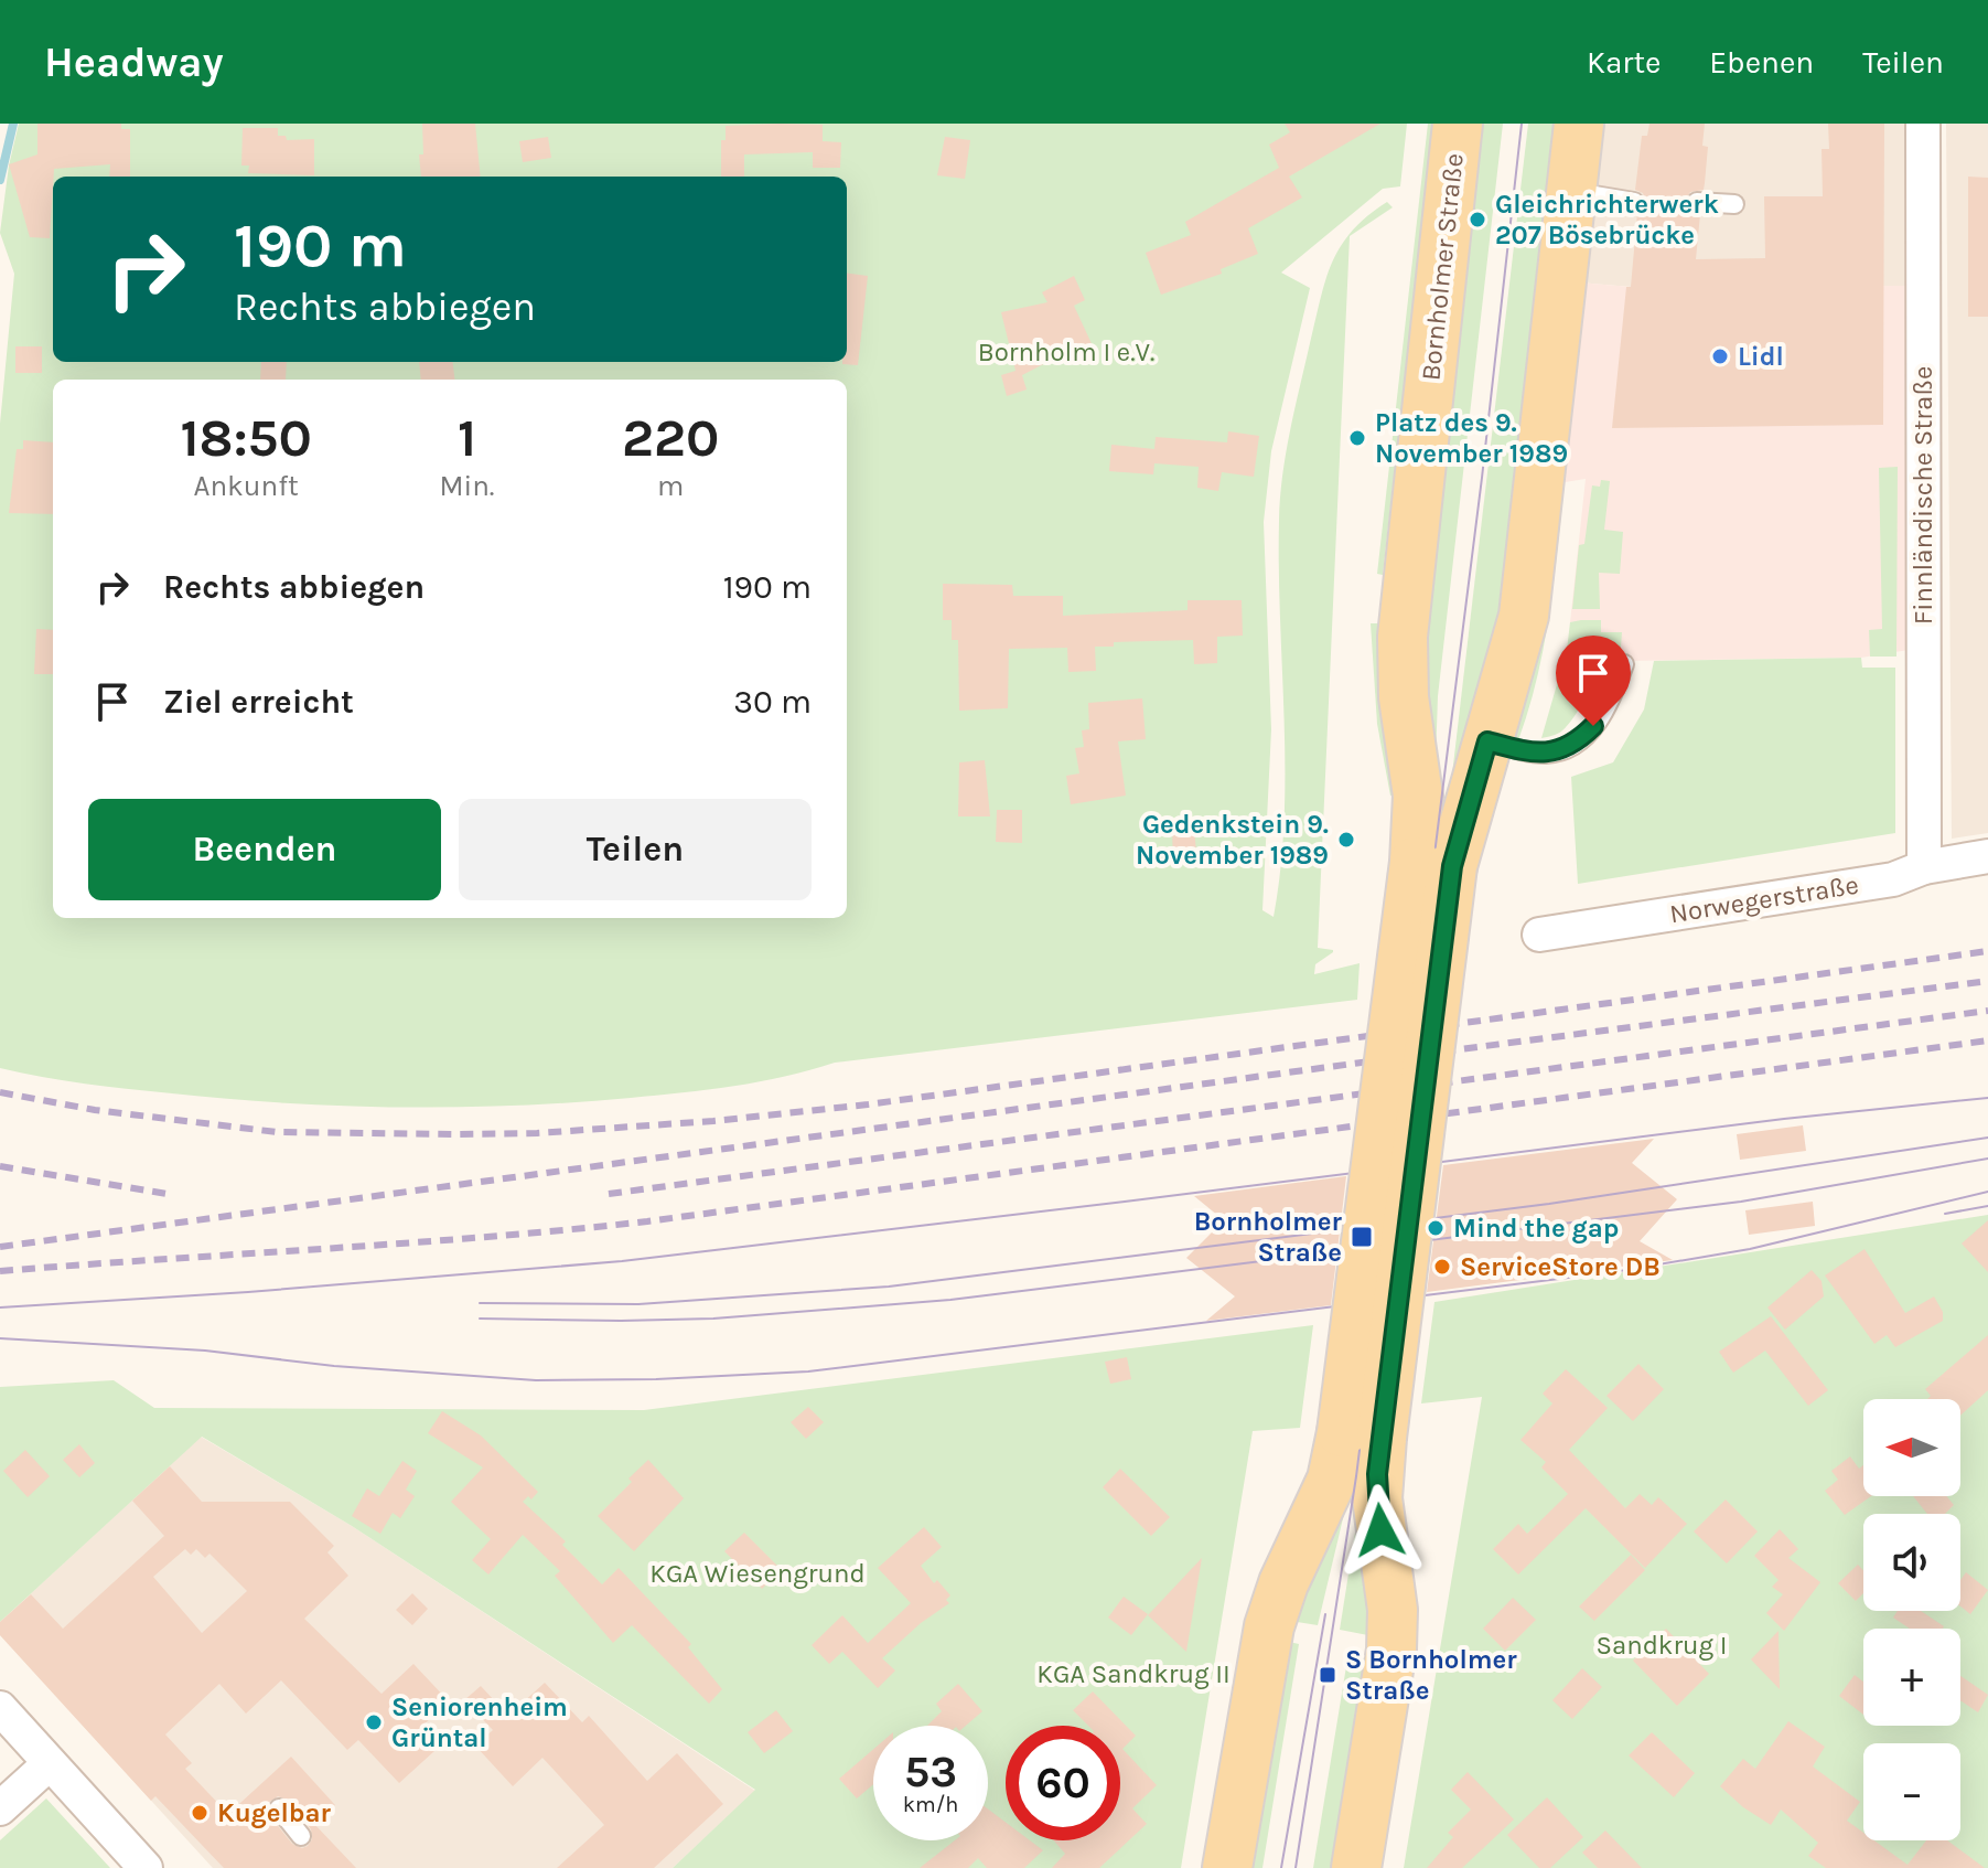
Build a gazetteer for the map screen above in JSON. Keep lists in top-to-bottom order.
{
  "streets": {
    "main road": ["Bornholmer Straße"],
    "street": ["Finnländische Straße", "Norwegerstraße"]
  },
  "crossings": [
    ["Finnländische Straße", "Norwegerstraße"]
  ],
  "parks": [
    "Bornholm I e.V.",
    "KGA Wiesengrund",
    "Sandkrug I",
    "KGA Sandkrug II"
  ],
  "places": {
    "other": [
      "Gleichrichterwerk 207 Bösebrücke",
      "Lidl",
      "Platz des 9. November 1989",
      "Gedenkstein 9. November 1989",
      "Mind the gap",
      "ServiceStore DB",
      "Seniorenheim Grüntal",
      "Kugelbar"
    ],
    "transit": ["Bornholmer Straße", "S Bornholmer Straße"]
  },
  "north": "left",
  "page": {
    "header": "Headway",
    "nav": ["Karte", "Ebenen", "Teilen"],
    "turn": ["190 m", "Rechts abbiegen"],
    "eta": [
      "18:50",
      "Ankunft",
      "1",
      "Min.",
      "220",
      "m"
    ],
    "list": [
      {
        "name": "Rechts abbiegen",
        "value": "190 m"
      },
      {
        "name": "Ziel erreicht",
        "value": "30 m"
      }
    ],
    "buttons": ["Beenden", "Teilen"],
    "map_buttons": ["+", "−"],
    "speed": "53 km/h",
    "limit": "60"
  }
}
